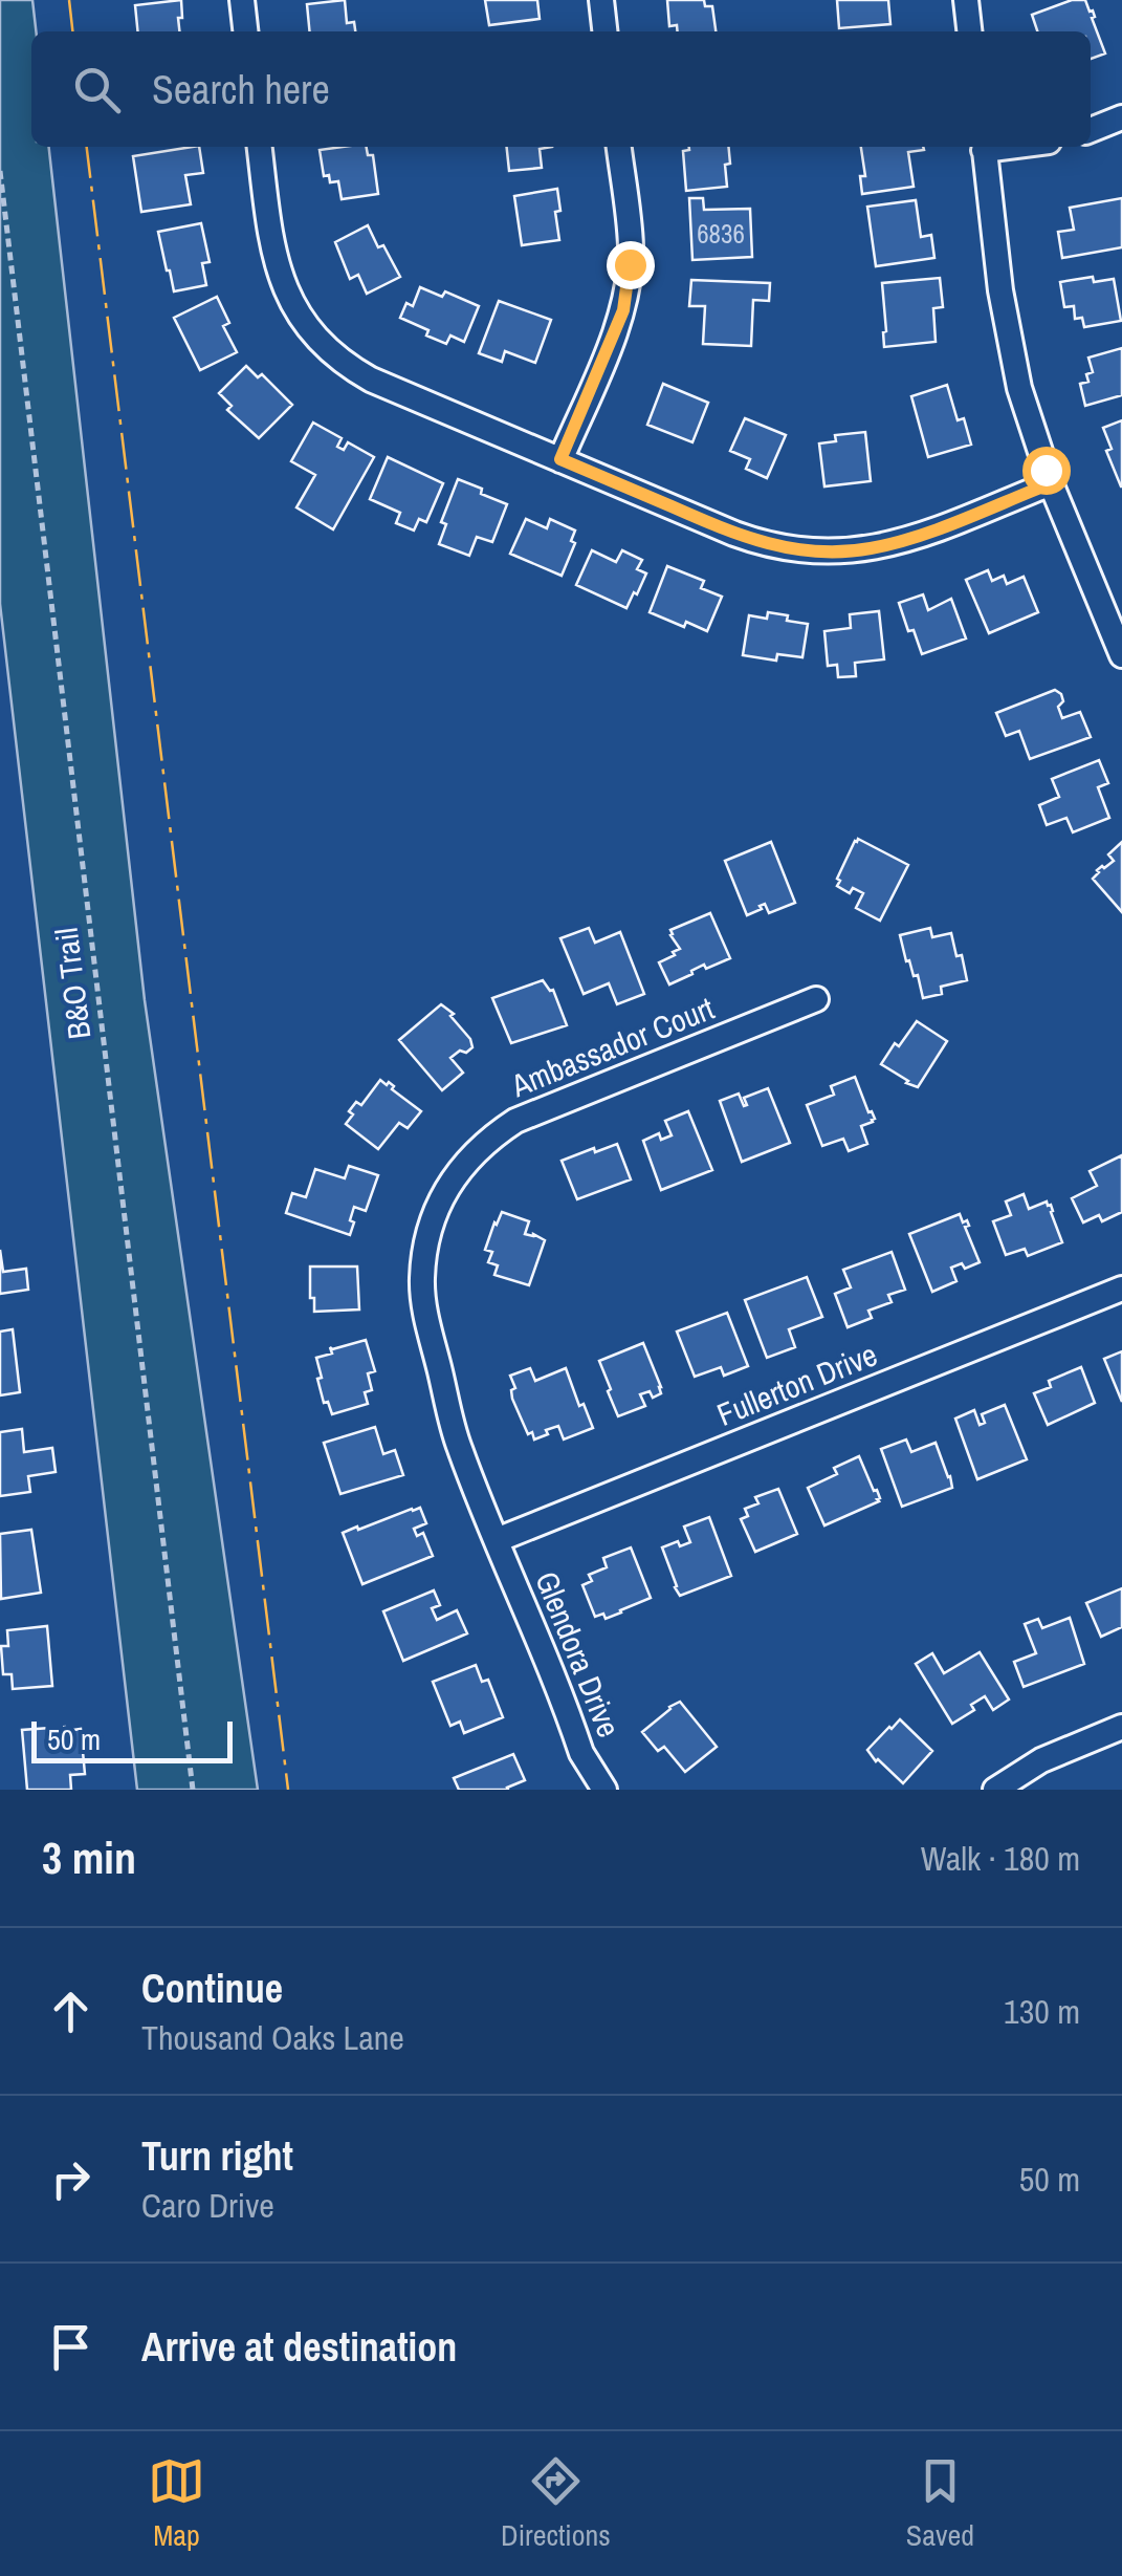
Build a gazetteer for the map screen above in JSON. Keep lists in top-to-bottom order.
{
  "streets": {
    "street": ["Ambassador Court", "Fullerton Drive", "Glendora Drive"],
    "path": ["B&O Trail"]
  },
  "crossings": [
    ["Ambassador Court", "Fullerton Drive"],
    ["Ambassador Court", "Glendora Drive"],
    ["Fullerton Drive", "Glendora Drive"]
  ],
  "house_numbers": ["6836"],
  "scale_bar": "50 m",
  "page": {
    "search": "Search here",
    "scale": "50 m",
    "heading": ["3 min", "Walk · 180 m"],
    "list": [
      ["Continue", "Thousand Oaks Lane", "130 m"],
      ["Turn right", "Caro Drive", "50 m"],
      "Arrive at destination"
    ],
    "nav": ["Map", "Directions", "Saved"]
  }
}
